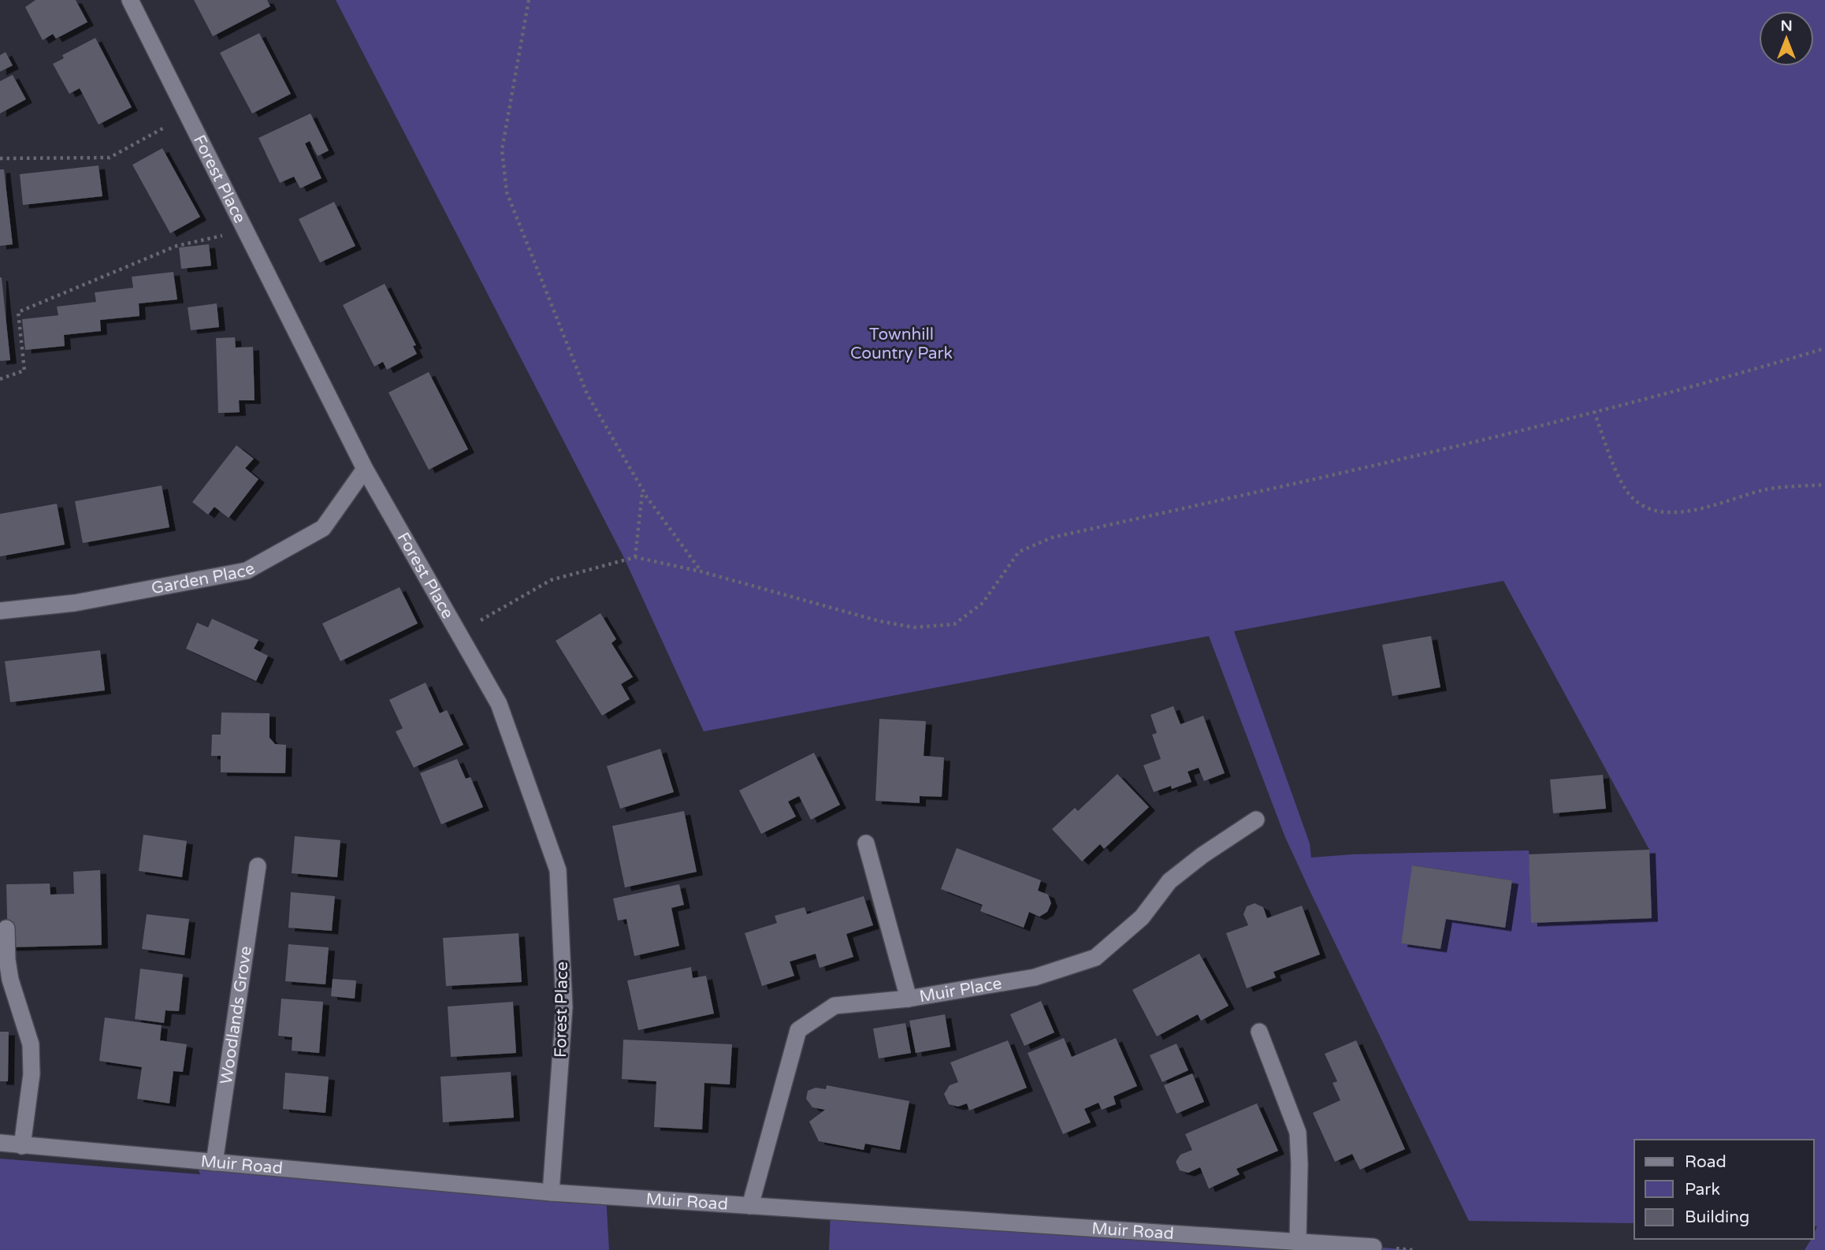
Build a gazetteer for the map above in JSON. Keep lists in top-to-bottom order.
{
  "streets": {
    "street": [
      "Forest Place",
      "Garden Place",
      "Muir Place",
      "Woodlands Grove",
      "Muir Road"
    ]
  },
  "crossings": [
    ["Forest Place", "Garden Place"],
    ["Forest Place", "Muir Road"],
    ["Muir Place", "Muir Road"],
    ["Woodlands Grove", "Muir Road"]
  ],
  "parks": ["Townhill Country Park"],
  "legend": ["Road", "Park", "Building"],
  "north": "top"
}
